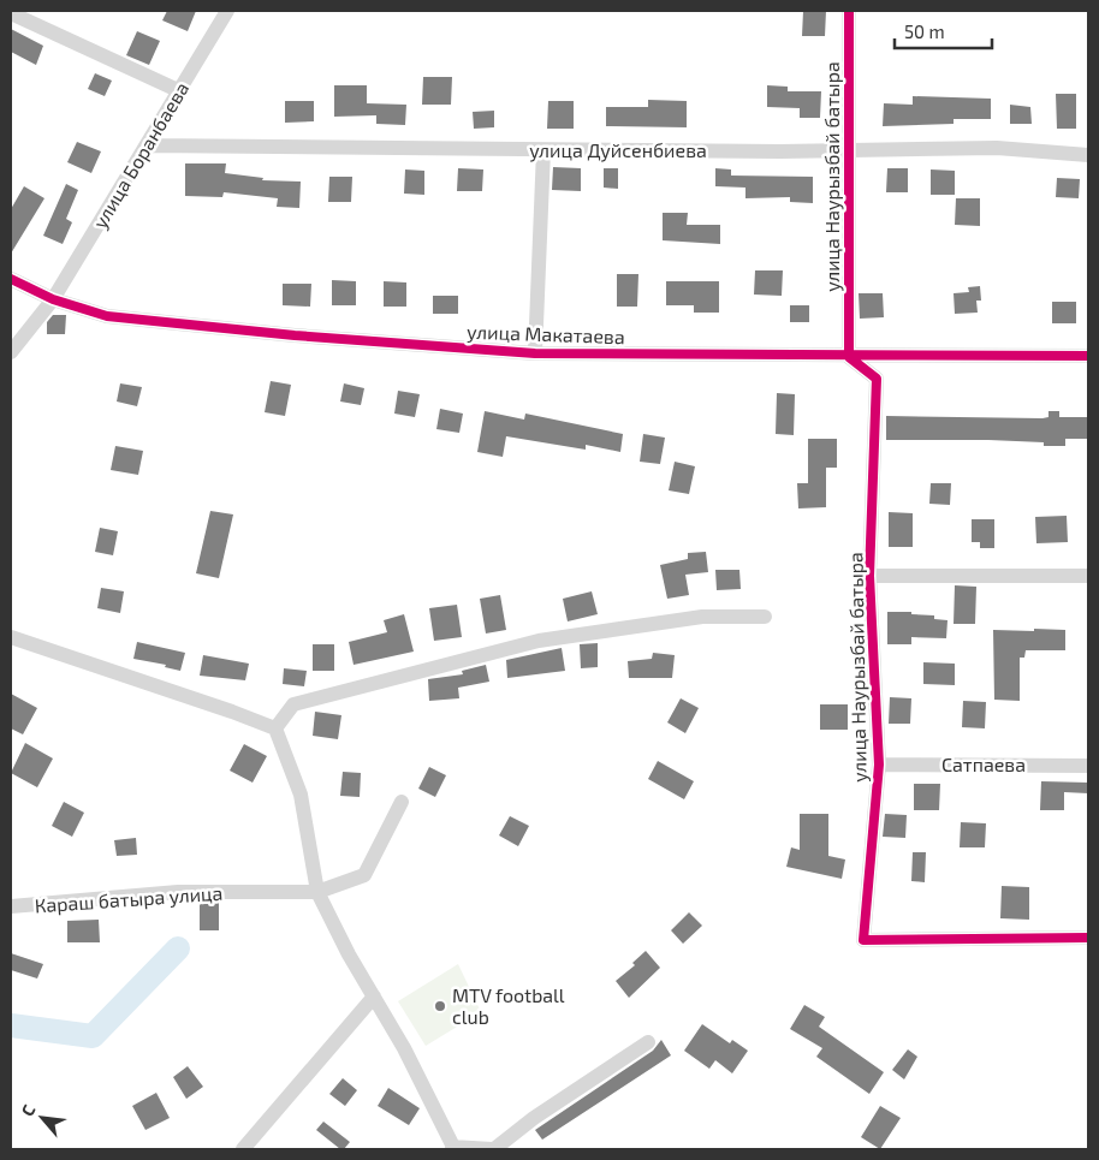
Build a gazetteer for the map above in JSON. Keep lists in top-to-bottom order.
{
  "streets": {
    "street": [
      "улица Дуйсенбиева",
      "улица Боранбаева",
      "улица Наурызбай батыра",
      "улица Макатаева",
      "Сатпаева",
      "Караш батыра улица"
    ]
  },
  "crossings": [
    ["улица Дуйсенбиева", "улица Боранбаева"],
    ["улица Дуйсенбиева", "улица Наурызбай батыра"],
    ["улица Боранбаева", "улица Макатаева"],
    ["улица Наурызбай батыра", "улица Макатаева"],
    ["улица Наурызбай батыра", "Сатпаева"]
  ],
  "places": ["MTV football club"],
  "scale_bar": "50 m",
  "north": "top left"
}
